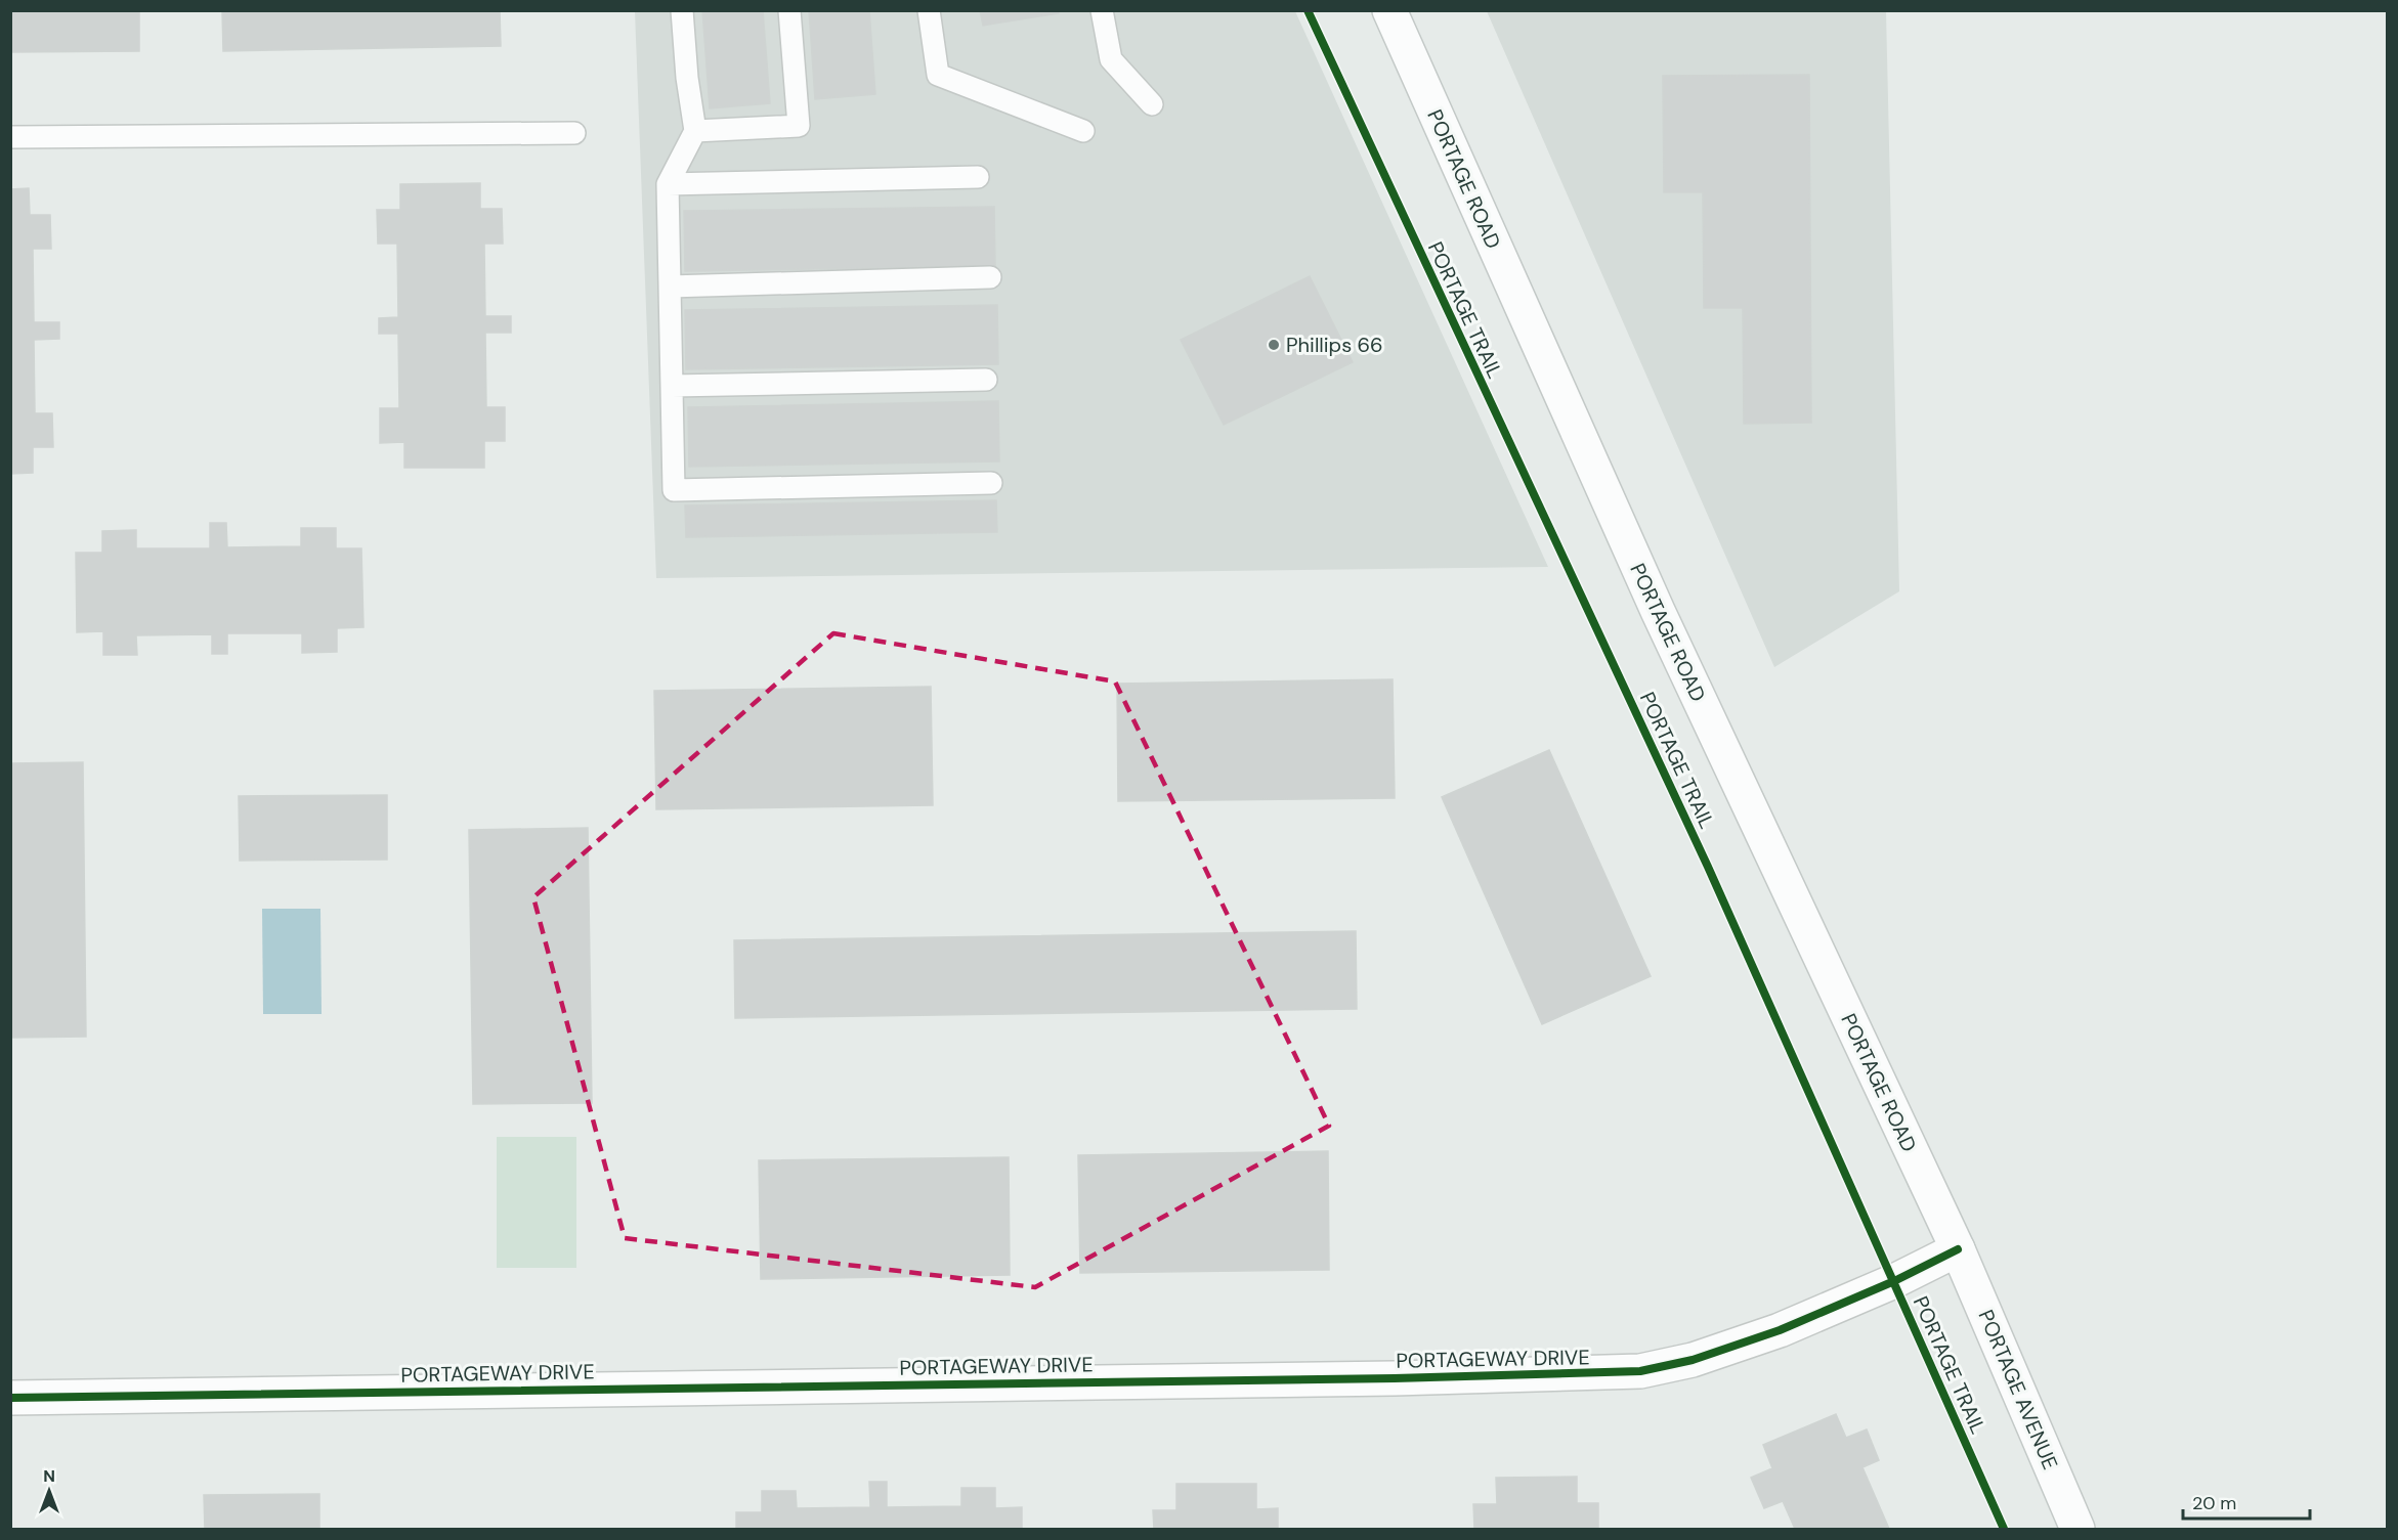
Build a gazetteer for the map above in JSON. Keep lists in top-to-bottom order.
{
  "streets": {
    "street": ["PORTAGE ROAD", "PORTAGEWAY DRIVE", "PORTAGE AVENUE"],
    "cycle path": ["PORTAGE TRAIL"]
  },
  "crossings": [
    ["PORTAGE ROAD", "PORTAGEWAY DRIVE"],
    ["PORTAGE ROAD", "PORTAGE AVENUE"],
    ["PORTAGEWAY DRIVE", "PORTAGE AVENUE"]
  ],
  "places": ["Phillips 66"],
  "scale_bar": "20 m",
  "north": "top"
}
